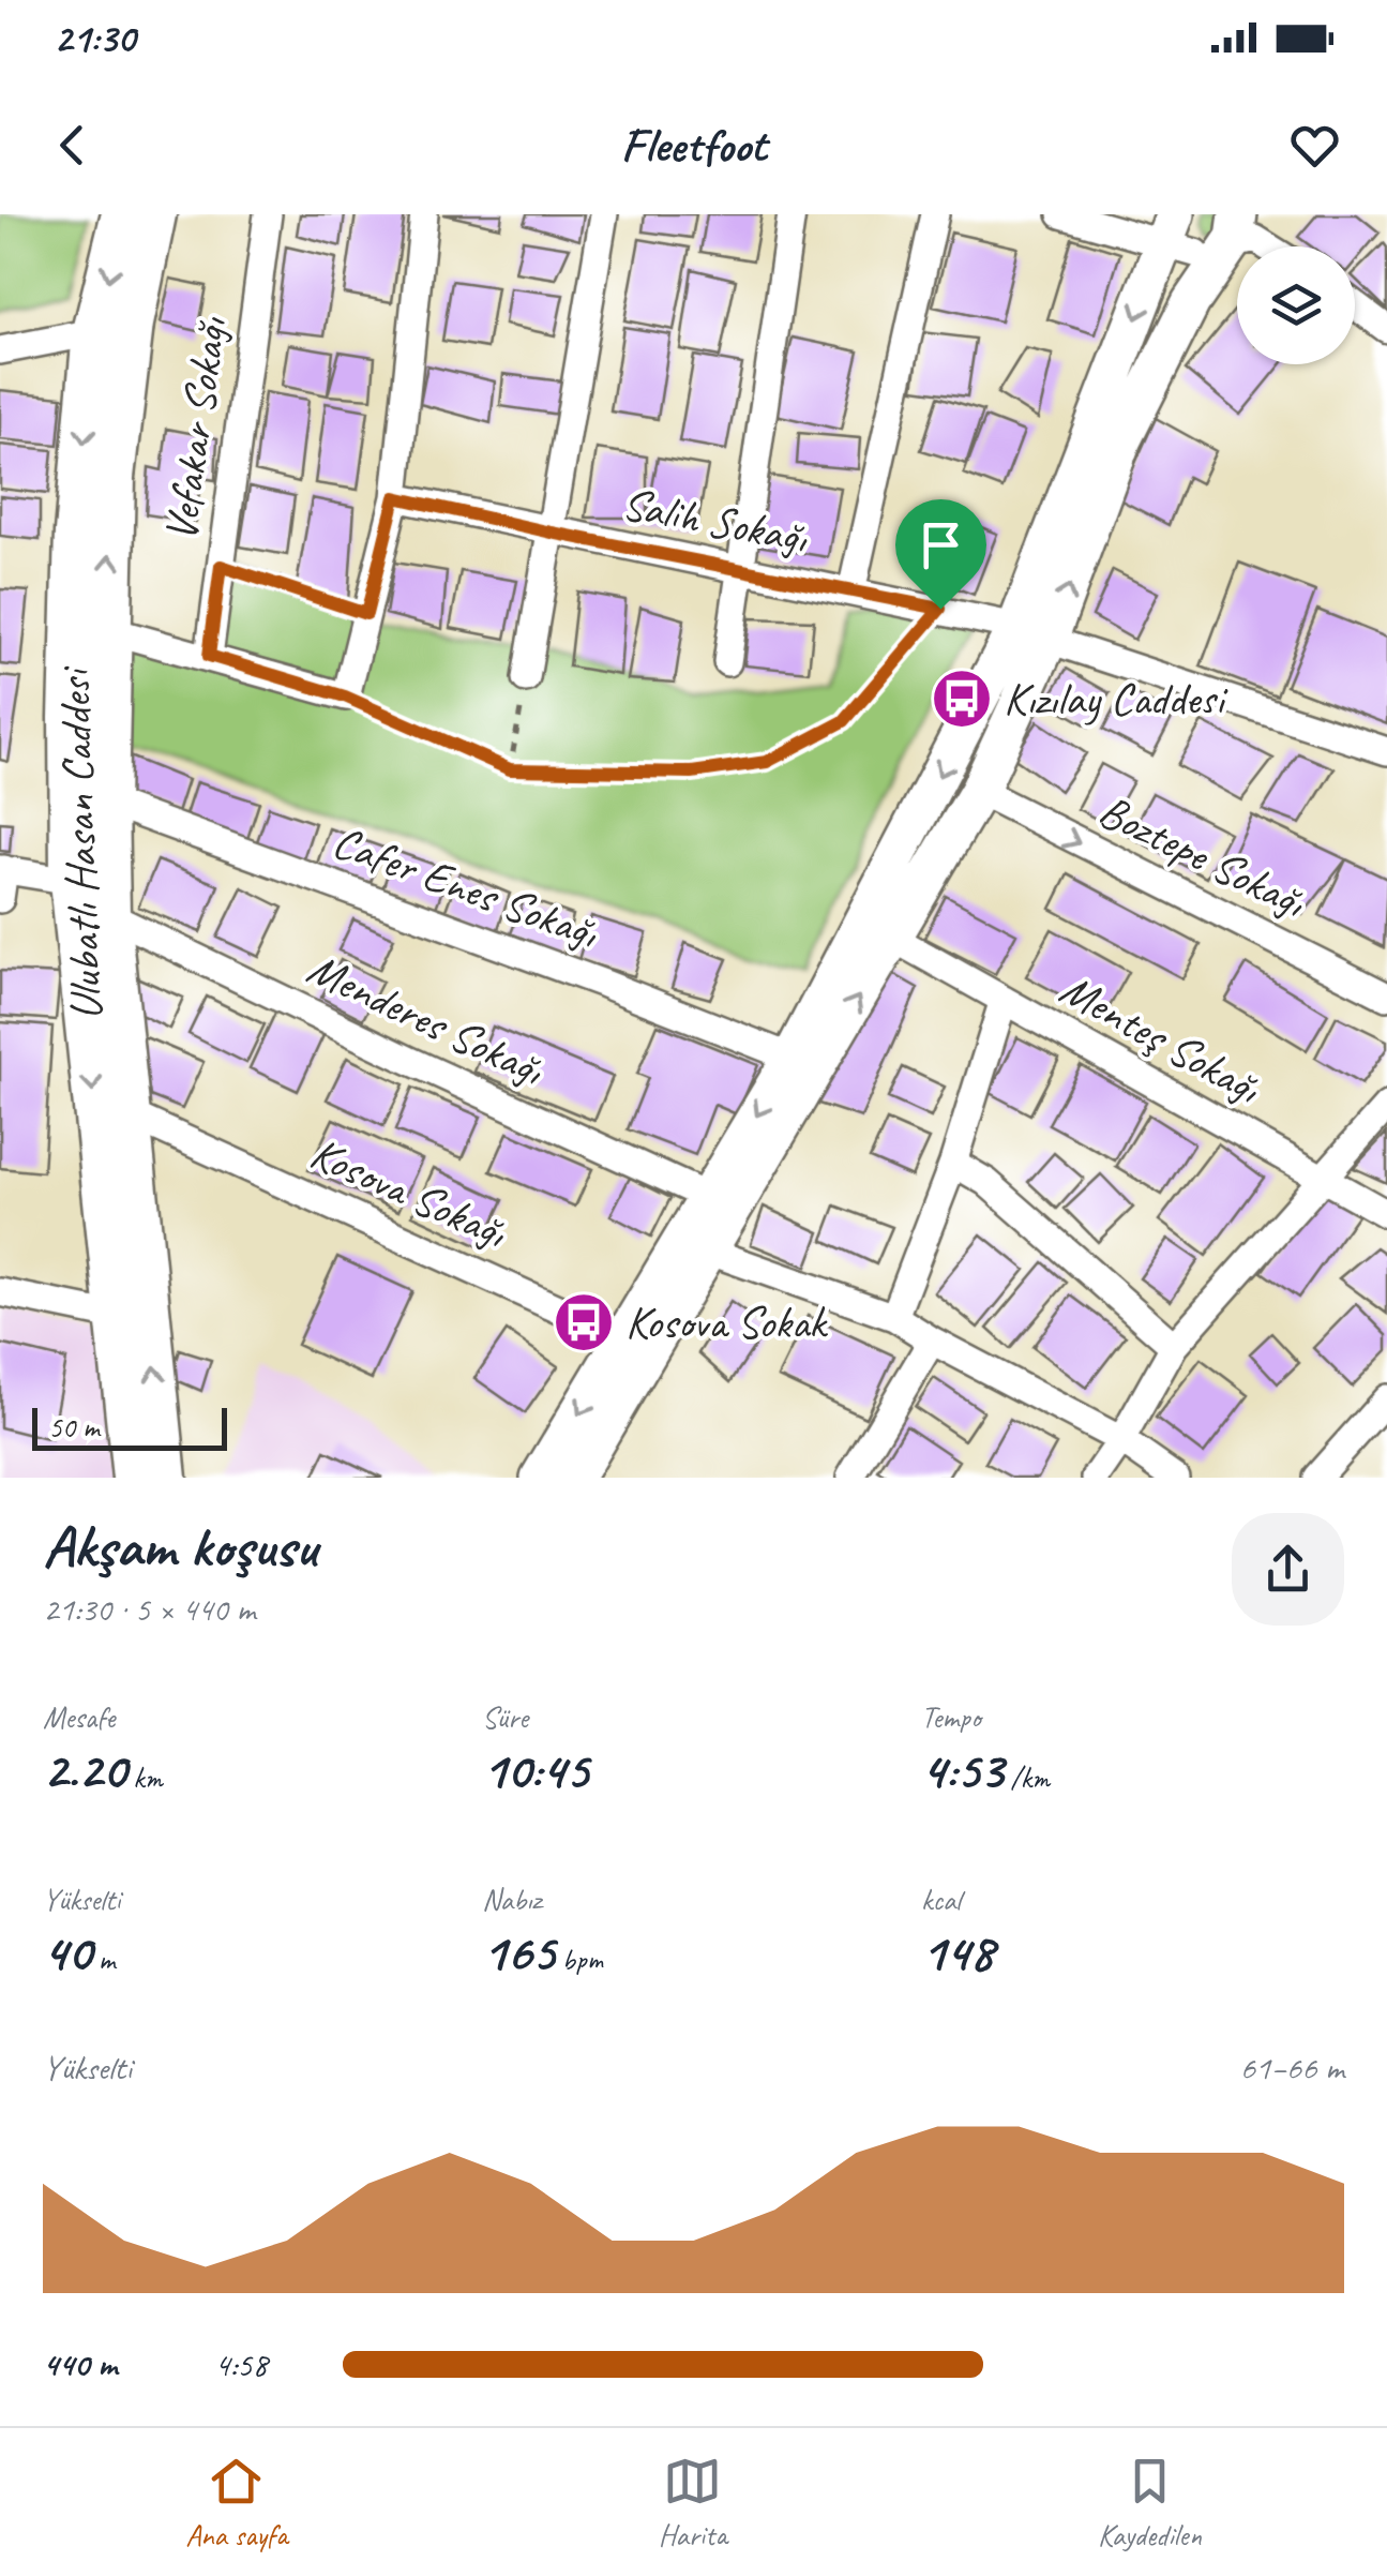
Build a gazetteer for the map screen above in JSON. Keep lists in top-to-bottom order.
{
  "streets": {
    "main road": ["Ulubatlı Hasan Caddesi"],
    "street": [
      "Vefakar Sokağı",
      "Salih Sokağı",
      "Boztepe Sokağı",
      "Cafer Enes Sokağı",
      "Menderes Sokağı",
      "Menteş Sokağı",
      "Kosova Sokağı"
    ]
  },
  "crossings": [
    ["Ulubatlı Hasan Caddesi", "Cafer Enes Sokağı"],
    ["Ulubatlı Hasan Caddesi", "Menderes Sokağı"],
    ["Ulubatlı Hasan Caddesi", "Kosova Sokağı"]
  ],
  "one_way": ["Boztepe Sokağı"],
  "places": {
    "bus stop": ["Kızılay Caddesi", "Kosova Sokak"]
  },
  "scale_bar": "50 m",
  "page": {
    "status": "21:30",
    "header": "Fleetfoot",
    "scale": "50 m",
    "heading": ["Akşam koşusu", "21:30 · 5 × 440 m"],
    "stats": [
      ["Mesafe", "2.20 km"],
      ["Süre", "10:45"],
      ["Tempo", "4:53 /km"],
      ["Yükselti", "40 m"],
      ["Nabız", "165 bpm"],
      ["kcal", "148"]
    ],
    "chart": ["Yükselti", "61–66 m"],
    "list": [
      {
        "name": "440 m",
        "note": "4:58"
      }
    ],
    "tabs": ["Ana sayfa", "Harita", "Kaydedilen"]
  }
}
